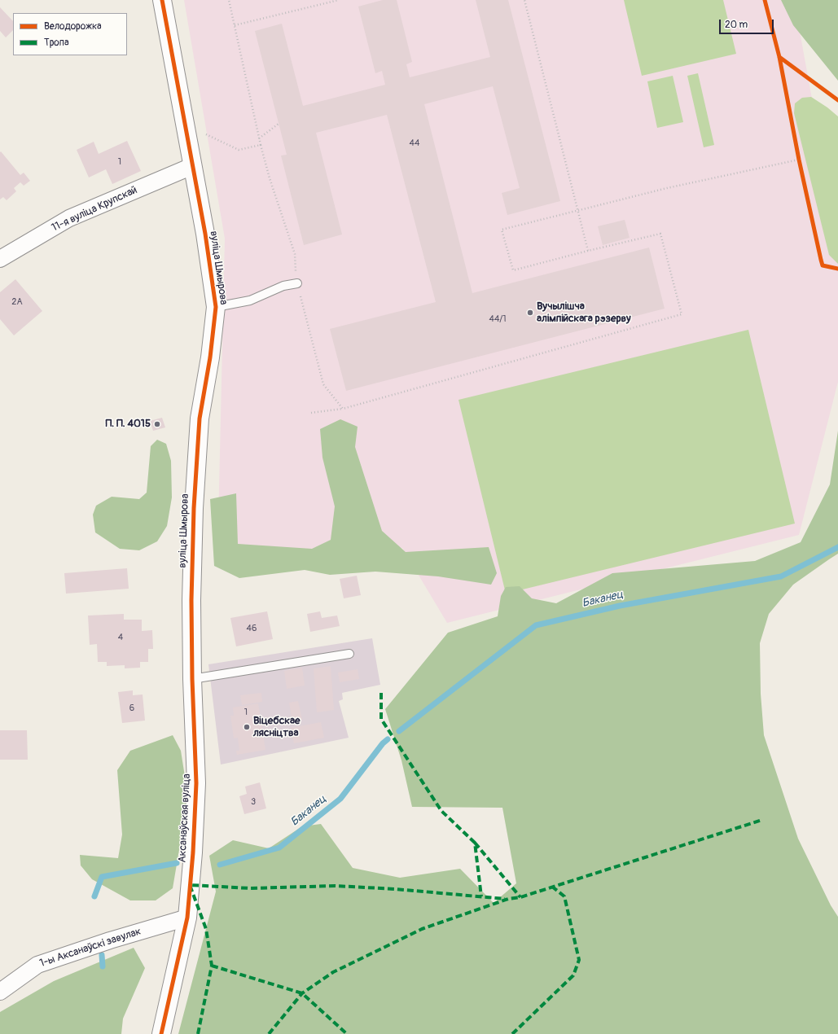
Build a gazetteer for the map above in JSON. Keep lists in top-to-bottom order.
{
  "streets": {
    "street": [
      "11-я вуліца Крупскай",
      "вуліца Шмырова",
      "Аксанаўская вуліца",
      "1-ы Аксанаўскі завулак"
    ]
  },
  "crossings": [
    ["11-я вуліца Крупскай", "вуліца Шмырова"],
    ["вуліца Шмырова", "Аксанаўская вуліца"],
    ["Аксанаўская вуліца", "1-ы Аксанаўскі завулак"]
  ],
  "water": ["Баканец"],
  "places": ["Вучылішча алімпійскага рэзерву", "П. П. 4015", "Віцебскае лясніцтва"],
  "house_numbers": [
    "44",
    "1",
    "2А",
    "44/1",
    "46",
    "4",
    "6",
    "1",
    "3"
  ],
  "legend": ["Велодорожка", "Тропа"],
  "scale_bar": "20 m"
}
